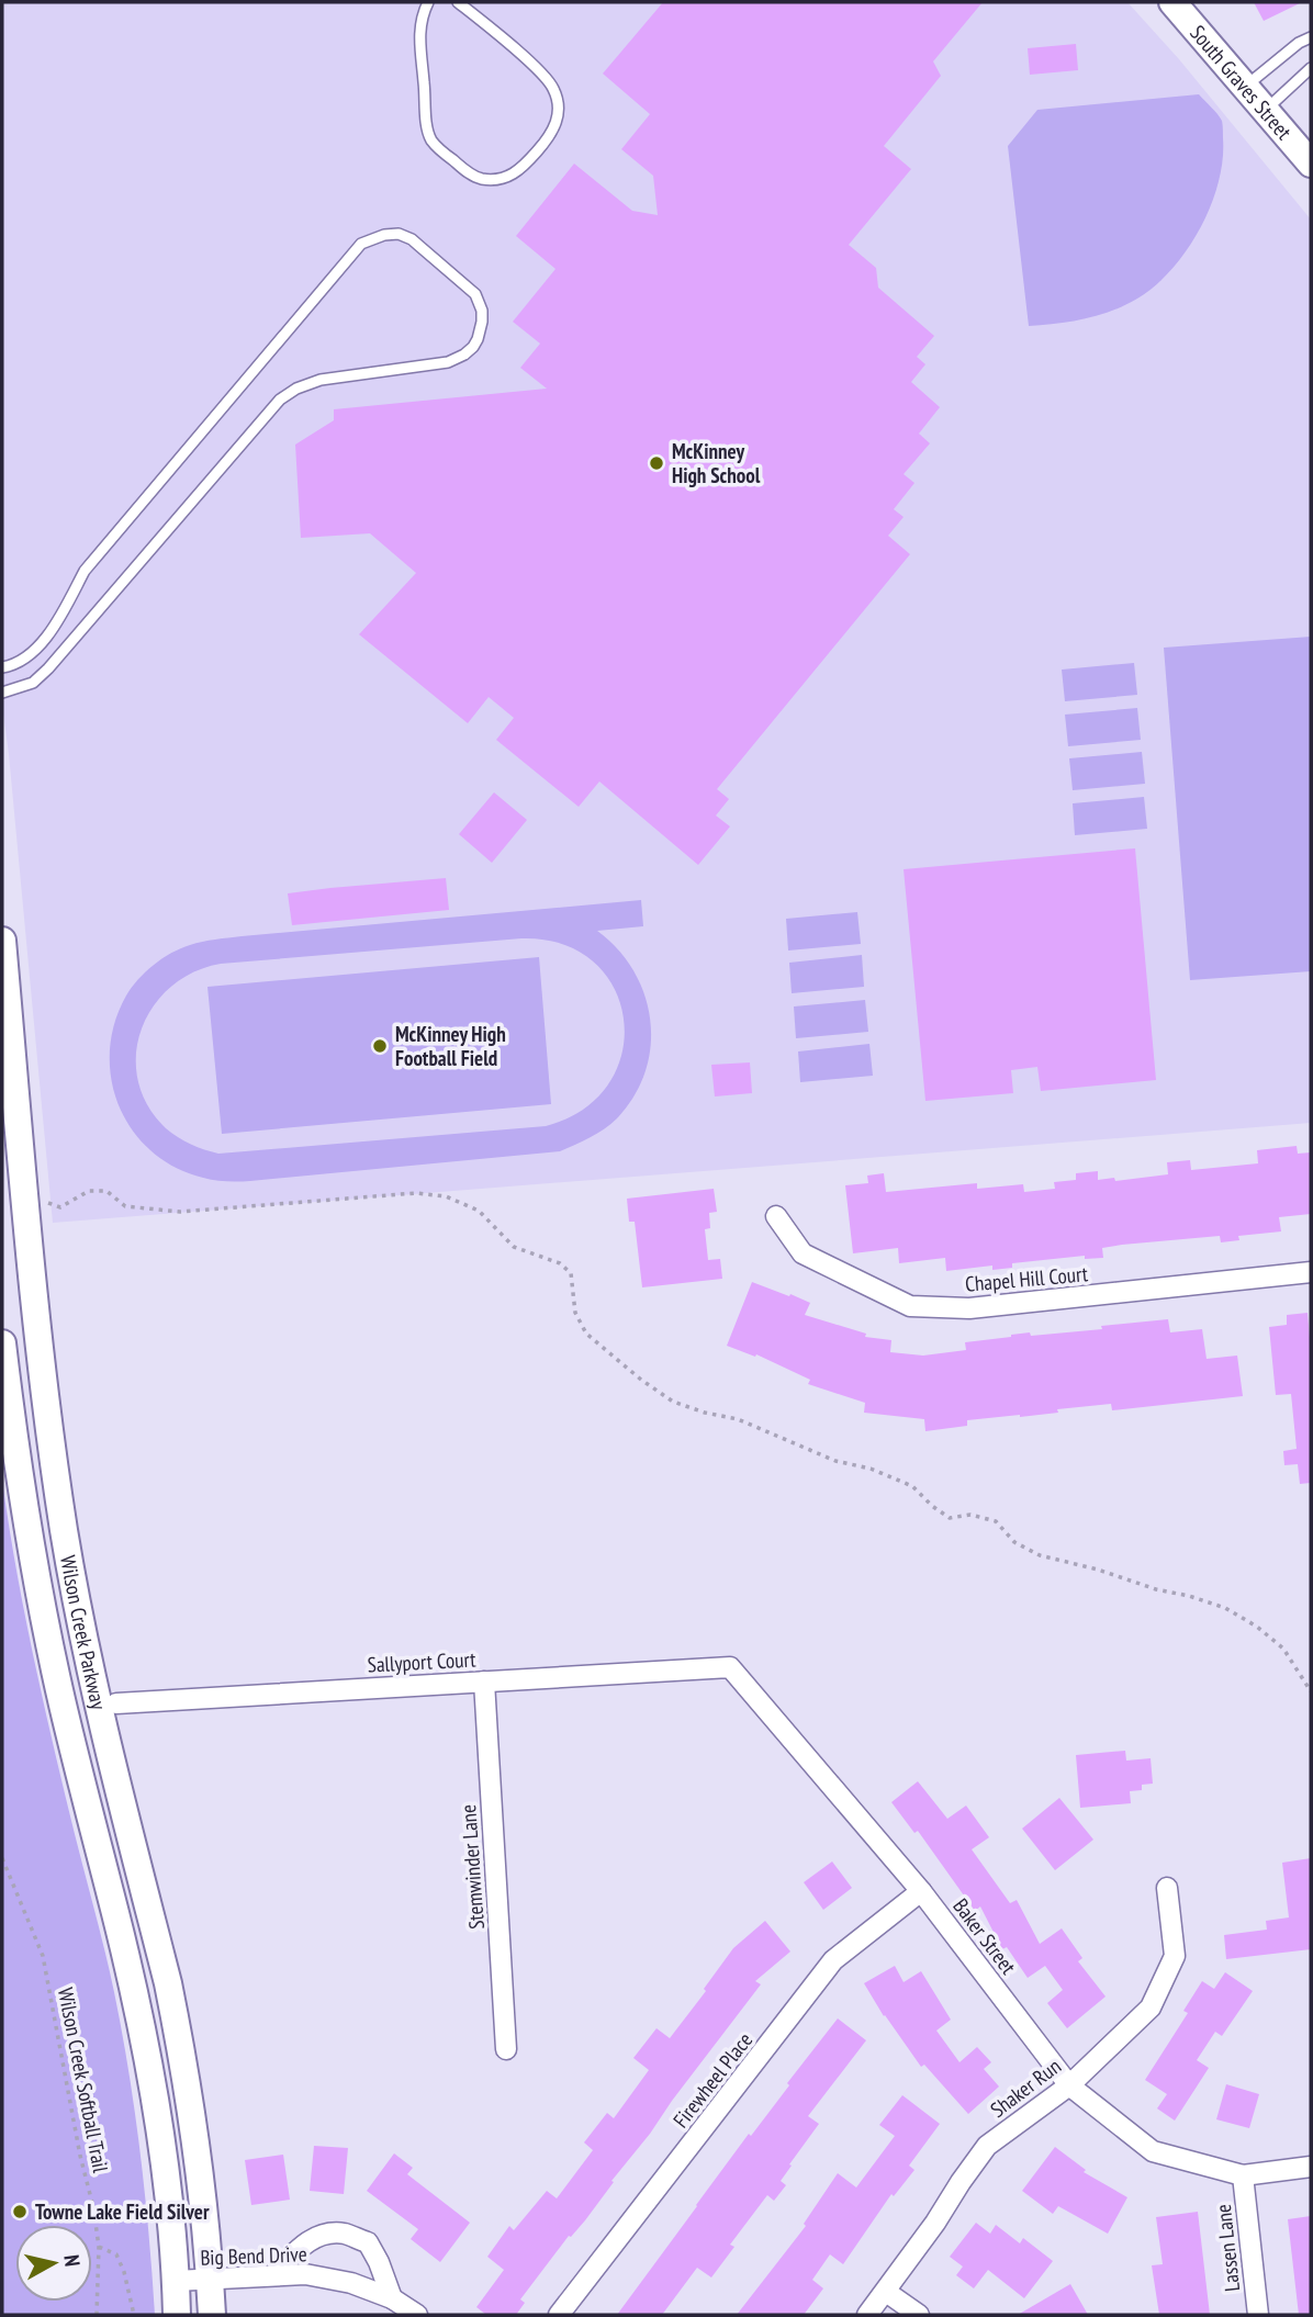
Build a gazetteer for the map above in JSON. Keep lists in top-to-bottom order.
{
  "streets": {
    "main road": ["South Graves Street", "Wilson Creek Parkway"],
    "street": [
      "Chapel Hill Court",
      "Sallyport Court",
      "Stemwinder Lane",
      "Baker Street",
      "Firewheel Place",
      "Shaker Run",
      "Lassen Lane",
      "Big Bend Drive"
    ],
    "path": ["Wilson Creek Softball Trail"]
  },
  "crossings": [
    ["Wilson Creek Parkway", "Big Bend Drive"],
    ["Sallyport Court", "Stemwinder Lane"],
    ["Sallyport Court", "Baker Street"],
    ["Baker Street", "Firewheel Place"],
    ["Baker Street", "Shaker Run"],
    ["Baker Street", "Lassen Lane"]
  ],
  "places": ["McKinney High School", "McKinney High Football Field", "Towne Lake Field Silver"],
  "north": "right"
}
